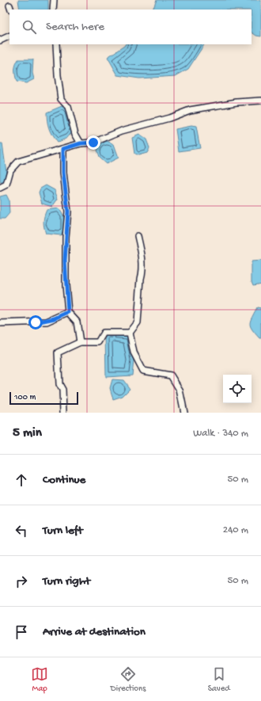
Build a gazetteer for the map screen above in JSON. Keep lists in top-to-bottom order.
{
  "scale_bar": "100 m",
  "page": {
    "search": "Search here",
    "scale": "100 m",
    "heading": ["5 min", "Walk · 340 m"],
    "list": [
      ["Continue", "50 m"],
      ["Turn left", "240 m"],
      ["Turn right", "50 m"],
      "Arrive at destination"
    ],
    "nav": ["Map", "Directions", "Saved"]
  }
}
